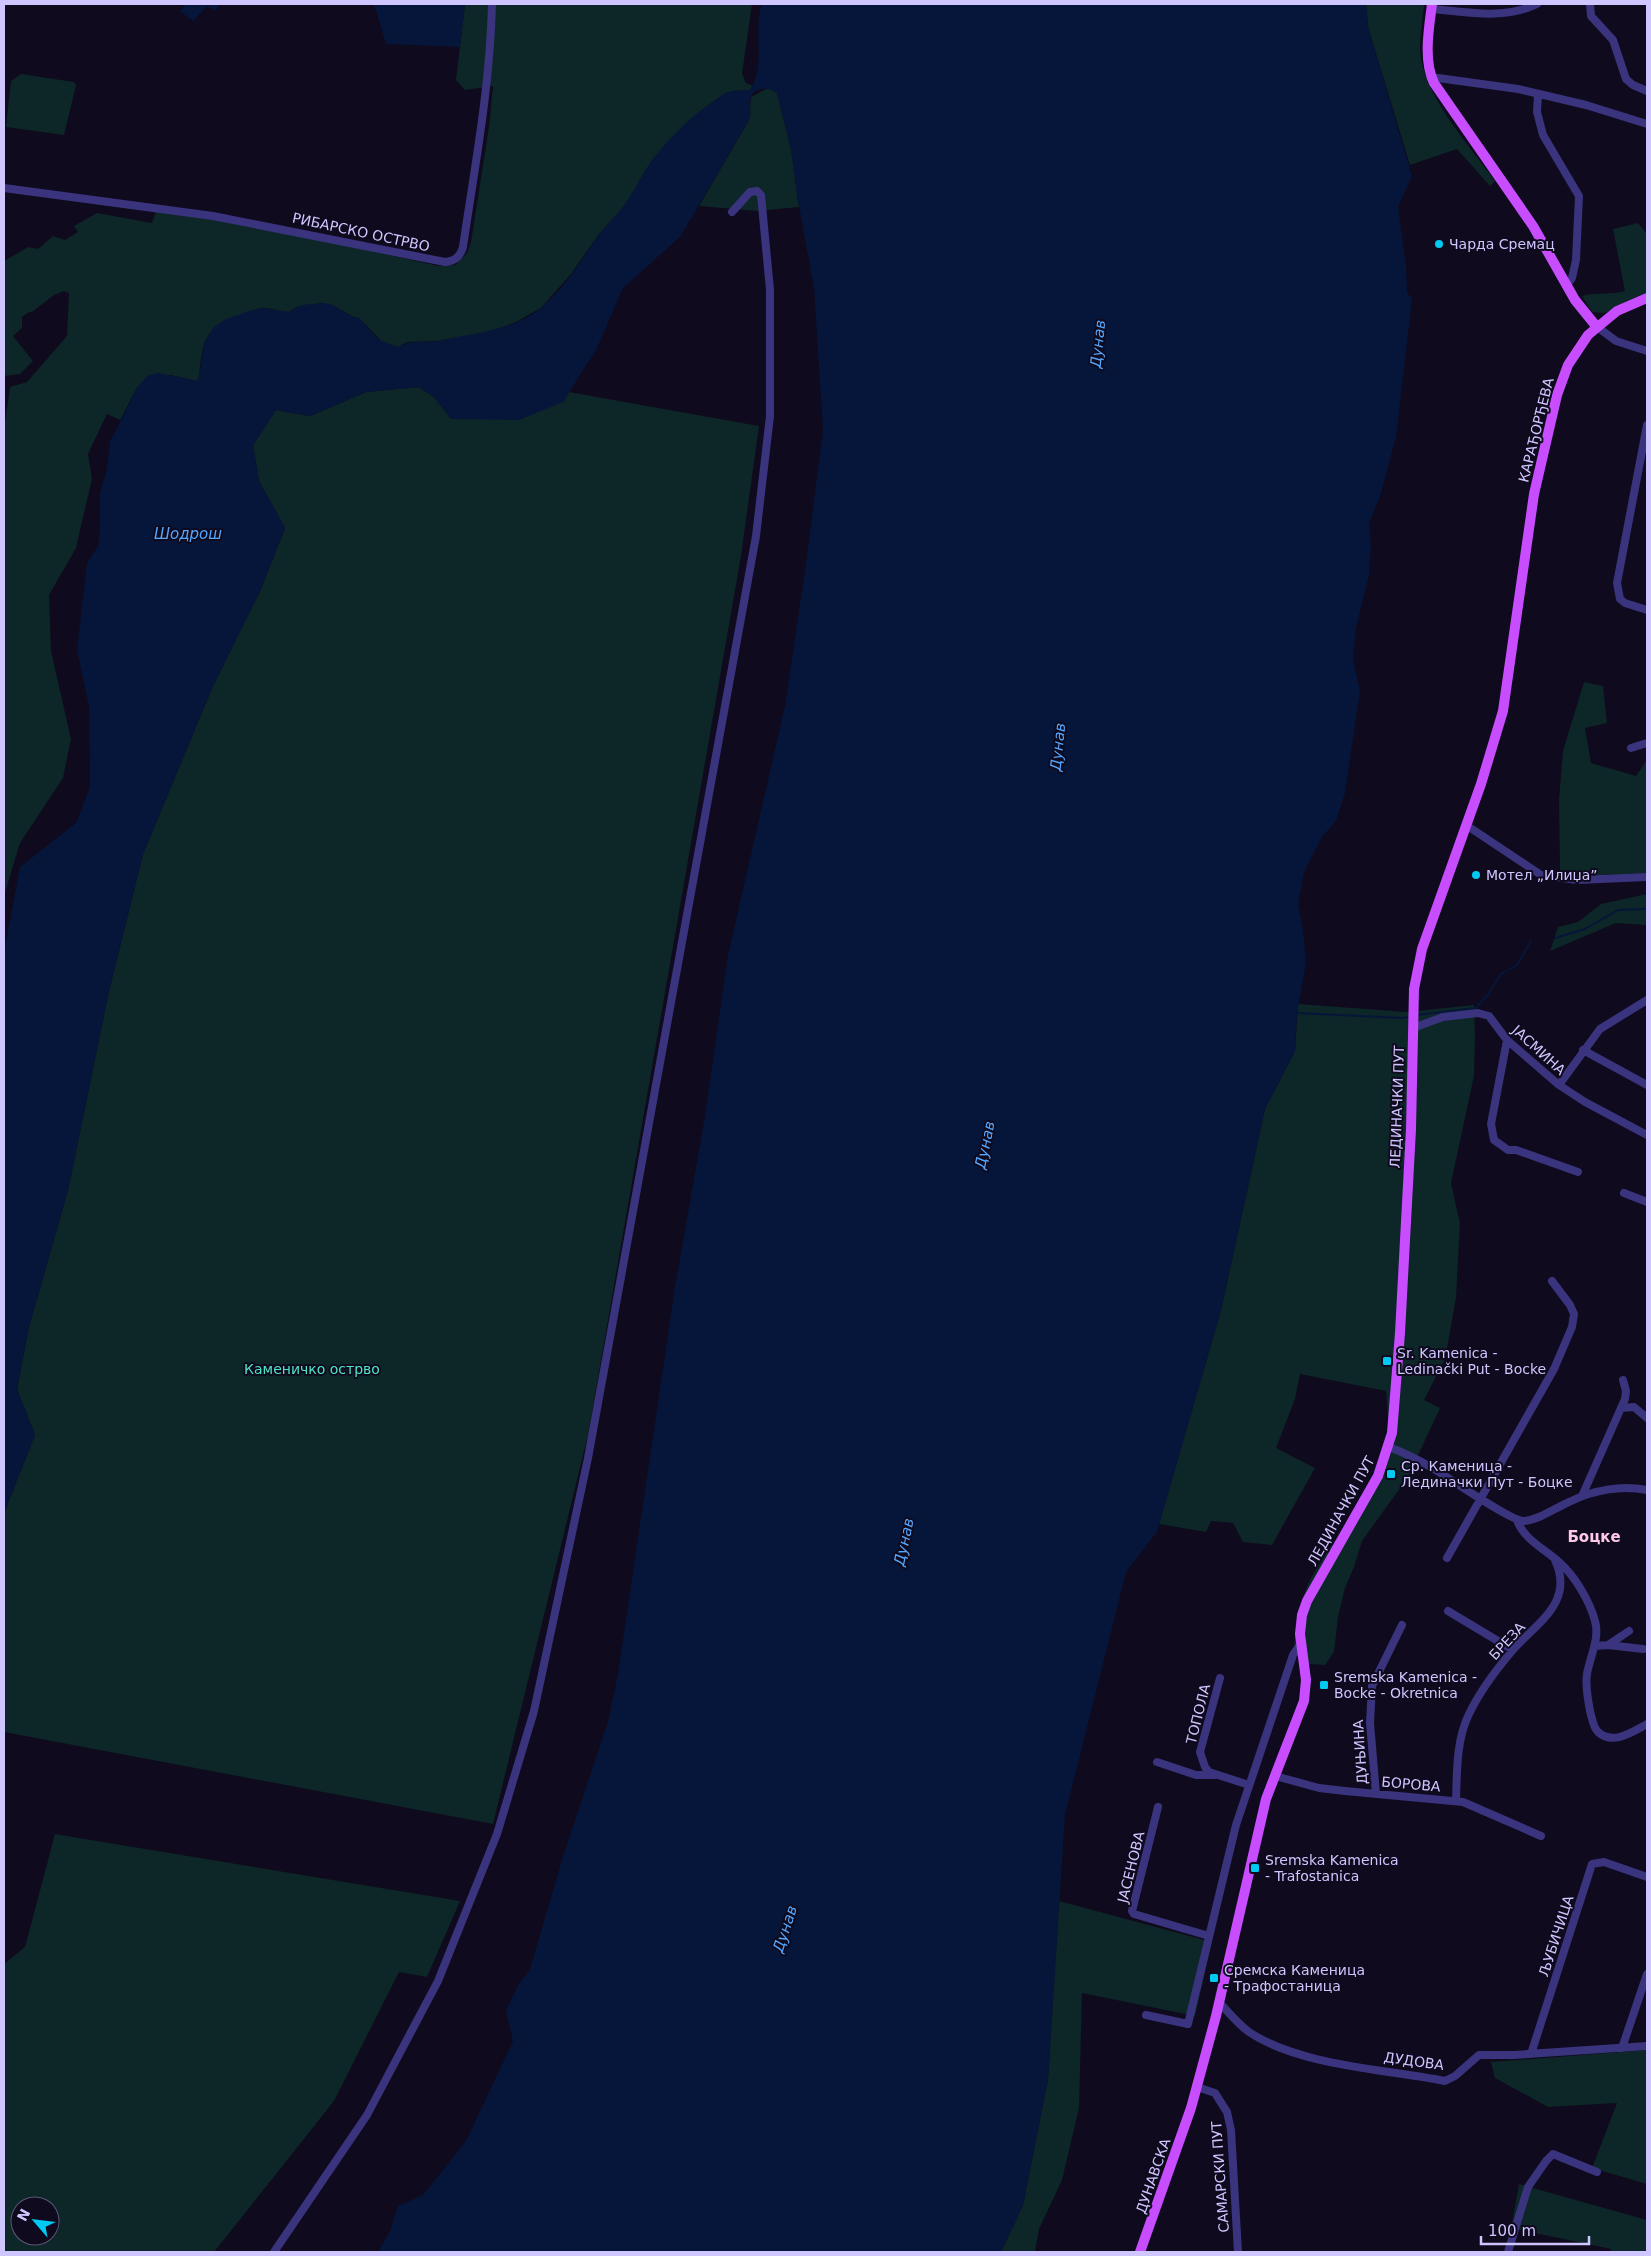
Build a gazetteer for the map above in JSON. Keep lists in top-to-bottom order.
{
  "streets": {
    "main road": ["КАРАЂОРЂЕВА", "ЛЕДИНАЧКИ ПУТ", "ДУНАВСКА"],
    "street": [
      "РИБАРСКО ОСТРВО",
      "ЈАСМИНА",
      "БРЕЗА",
      "ТОПОЛА",
      "ДУЊИНА",
      "БОРОВА",
      "ЈАСЕНОВА",
      "ЉУБИЧИЦА",
      "ДУДОВА",
      "САМАРСКИ ПУТ"
    ]
  },
  "crossings": [
    ["КАРАЂОРЂЕВА", "ЛЕДИНАЧКИ ПУТ"],
    ["ЈАСМИНА", "ЛЕДИНАЧКИ ПУТ"],
    ["ЛЕДИНАЧКИ ПУТ", "БОРОВА"],
    ["ЛЕДИНАЧКИ ПУТ", "ДУДОВА"],
    ["ЛЕДИНАЧКИ ПУТ", "ДУНАВСКА"],
    ["ЛЕДИНАЧКИ ПУТ", "САМАРСКИ ПУТ"],
    ["БРЕЗА", "БОРОВА"],
    ["ДУЊИНА", "БОРОВА"],
    ["ЉУБИЧИЦА", "ДУДОВА"]
  ],
  "districts": ["Боцке"],
  "water": ["Дунав", "Шодрош"],
  "parks": ["Каменичко острво"],
  "places": {
    "other": ["Чарда Сремац", "Мотел „Илиџа”"],
    "transit": [
      "Sr. Kamenica - Ledinački Put - Bocke",
      "Ср. Каменица - Лединачки Пут - Боцке",
      "Sremska Kamenica - Bocke - Okretnica",
      "Sremska Kamenica - Trafostanica",
      "Сремска Каменица - Трафостаница"
    ]
  },
  "scale_bar": "100 m",
  "north": "top left"
}
